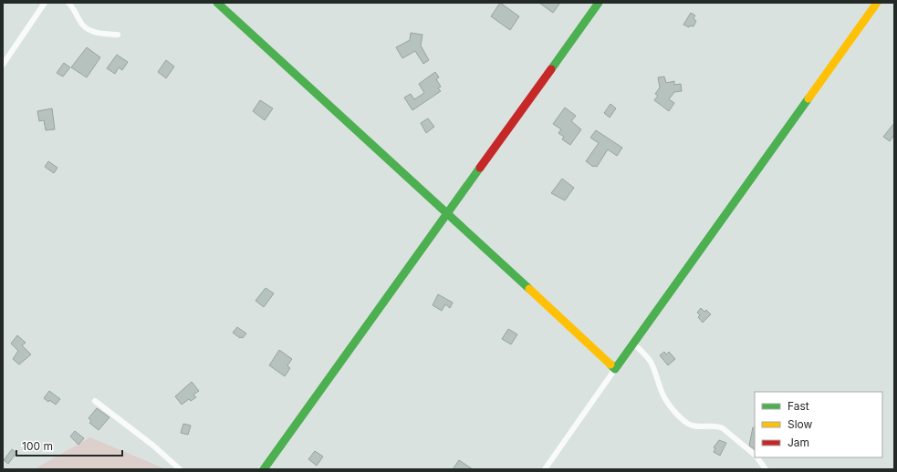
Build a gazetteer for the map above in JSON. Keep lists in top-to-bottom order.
{
  "legend": ["Fast", "Slow", "Jam"],
  "scale_bar": "100 m"
}
